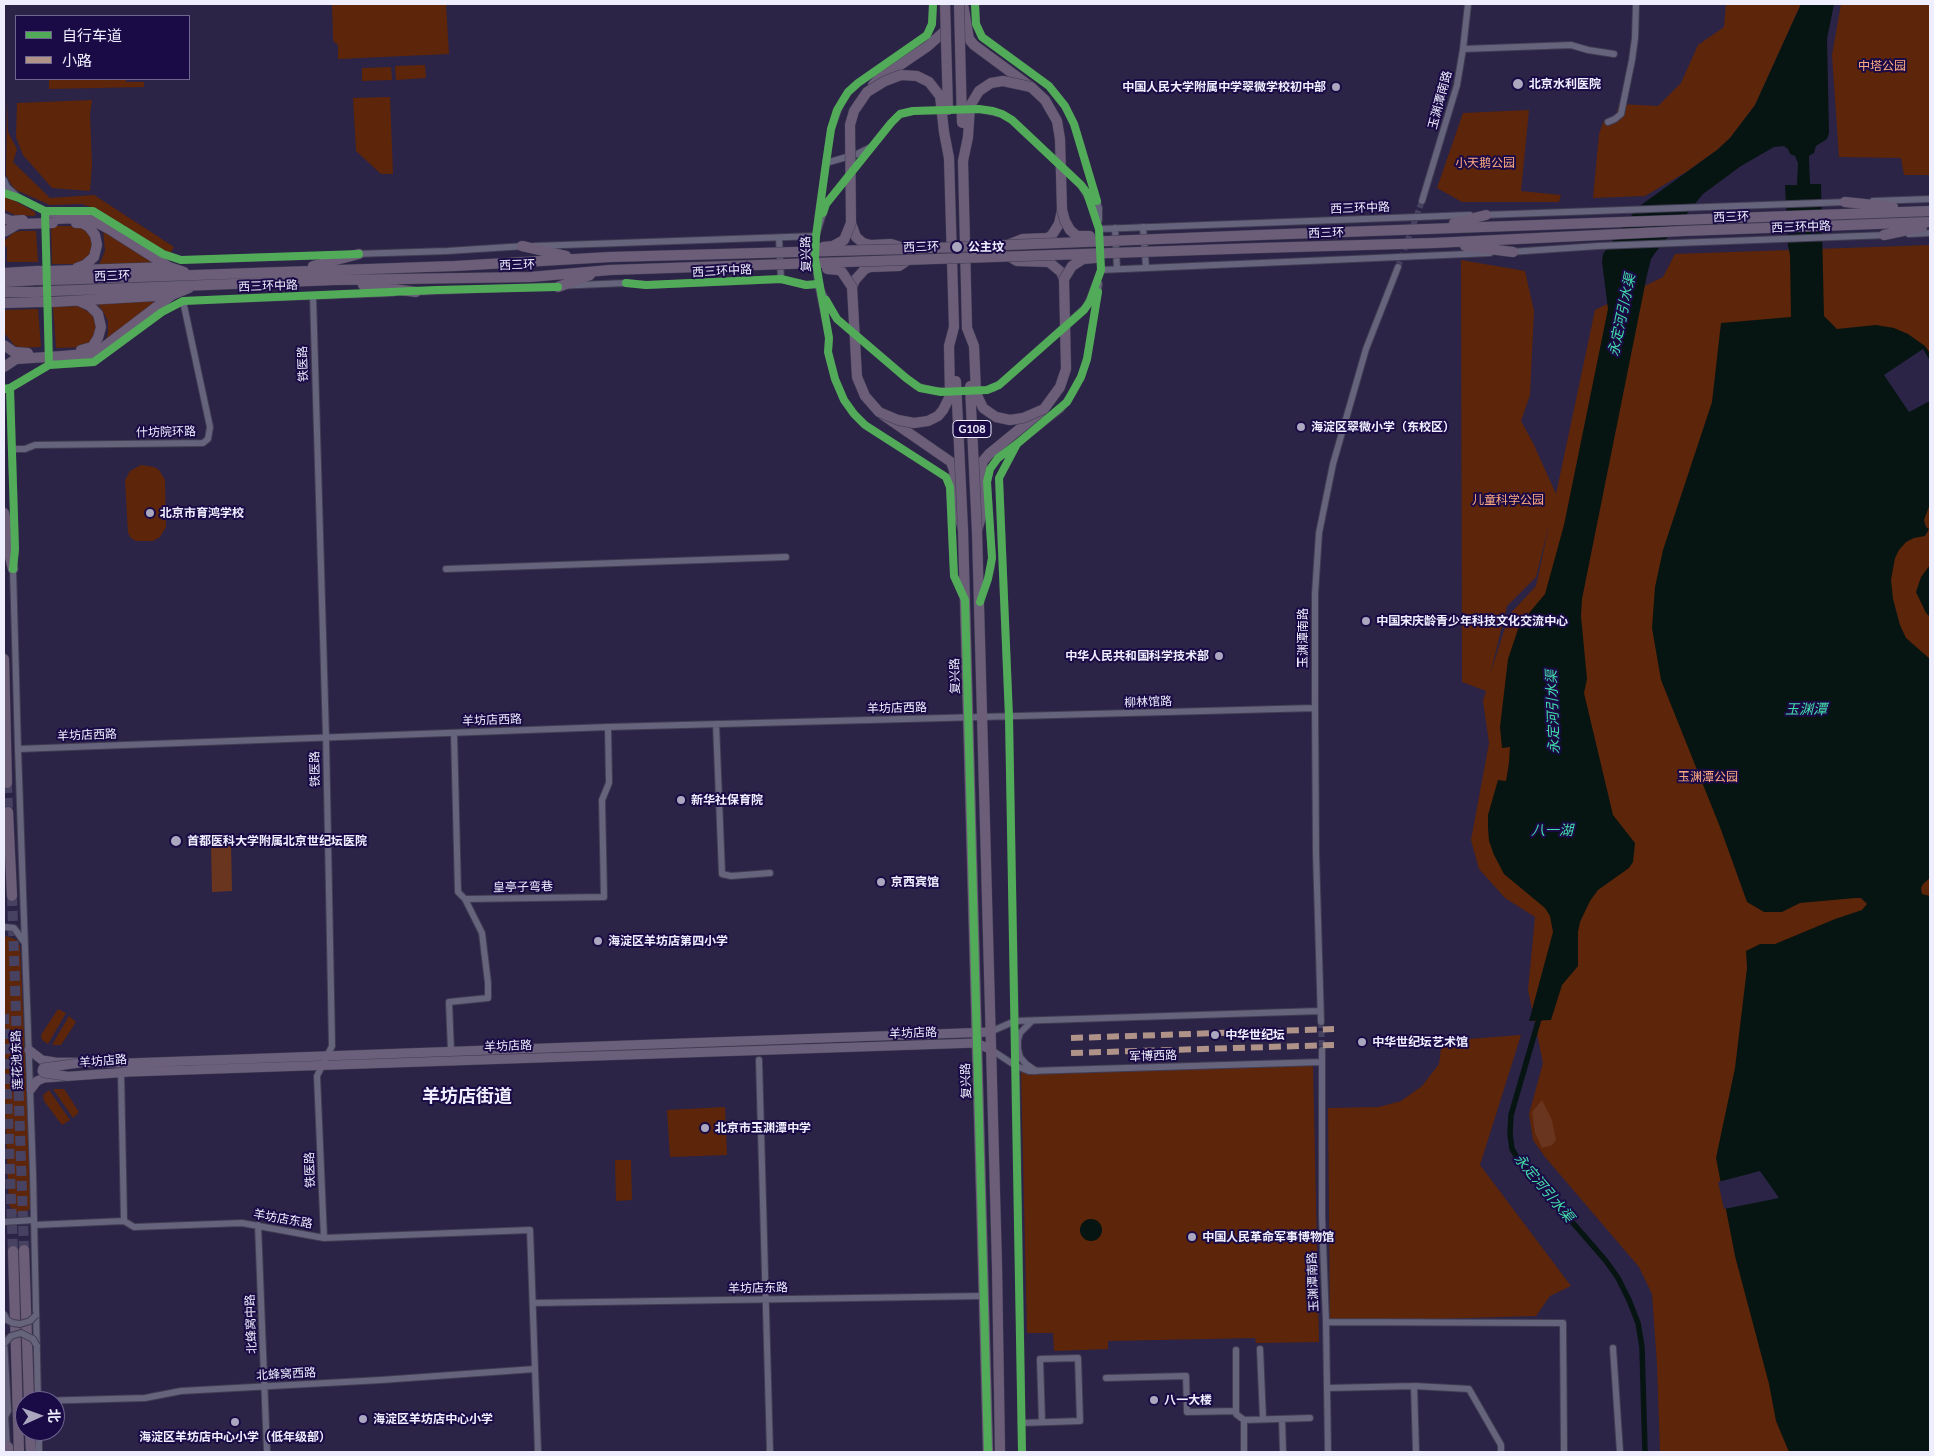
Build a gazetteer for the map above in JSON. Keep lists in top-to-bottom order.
{
  "streets": {
    "highway": ["西三环", "复兴路", "G108"],
    "main road": ["羊坊店路"],
    "street": [
      "玉渊潭南路",
      "西三环中路",
      "铁医路",
      "什坊院环路",
      "柳林馆路",
      "羊坊店西路",
      "皇亭子弯巷",
      "军博西路",
      "莲花池东路",
      "羊坊店东路",
      "北蜂窝中路",
      "北蜂窝西路"
    ]
  },
  "crossings": [
    ["玉渊潭南路", "柳林馆路"],
    ["玉渊潭南路", "军博西路"],
    ["西三环中路", "复兴路"],
    ["西三环中路", "铁医路"],
    ["西三环中路", "什坊院环路"],
    ["西三环中路", "莲花池东路"],
    ["复兴路", "柳林馆路"],
    ["复兴路", "羊坊店西路"],
    ["复兴路", "羊坊店路"],
    ["复兴路", "军博西路"],
    ["复兴路", "羊坊店东路"],
    ["铁医路", "羊坊店西路"],
    ["铁医路", "羊坊店路"],
    ["铁医路", "羊坊店东路"],
    ["什坊院环路", "莲花池东路"],
    ["柳林馆路", "羊坊店西路"],
    ["羊坊店西路", "皇亭子弯巷"],
    ["羊坊店西路", "莲花池东路"],
    ["羊坊店路", "军博西路"],
    ["羊坊店路", "莲花池东路"],
    ["莲花池东路", "羊坊店东路"],
    ["羊坊店东路", "北蜂窝中路"],
    ["北蜂窝中路", "北蜂窝西路"]
  ],
  "districts": ["羊坊店街道"],
  "water": ["永定河引水渠", "玉渊潭", "八一湖"],
  "parks": [
    "中塔公园",
    "小天鹅公园",
    "儿童科学公园",
    "玉渊潭公园"
  ],
  "places": [
    "北京水利医院",
    "中国人民大学附属中学翠微学校初中部",
    "公主坟",
    "海淀区翠微小学（东校区）",
    "北京市育鸿学校",
    "中国宋庆龄青少年科技文化交流中心",
    "中华人民共和国科学技术部",
    "新华社保育院",
    "首都医科大学附属北京世纪坛医院",
    "京西宾馆",
    "海淀区羊坊店第四小学",
    "中华世纪坛",
    "中华世纪坛艺术馆",
    "北京市玉渊潭中学",
    "中国人民革命军事博物馆",
    "八一大楼",
    "海淀区羊坊店中心小学",
    "海淀区羊坊店中心小学（低年级部）"
  ],
  "legend": ["自行车道", "小路"],
  "north": "right"
}
